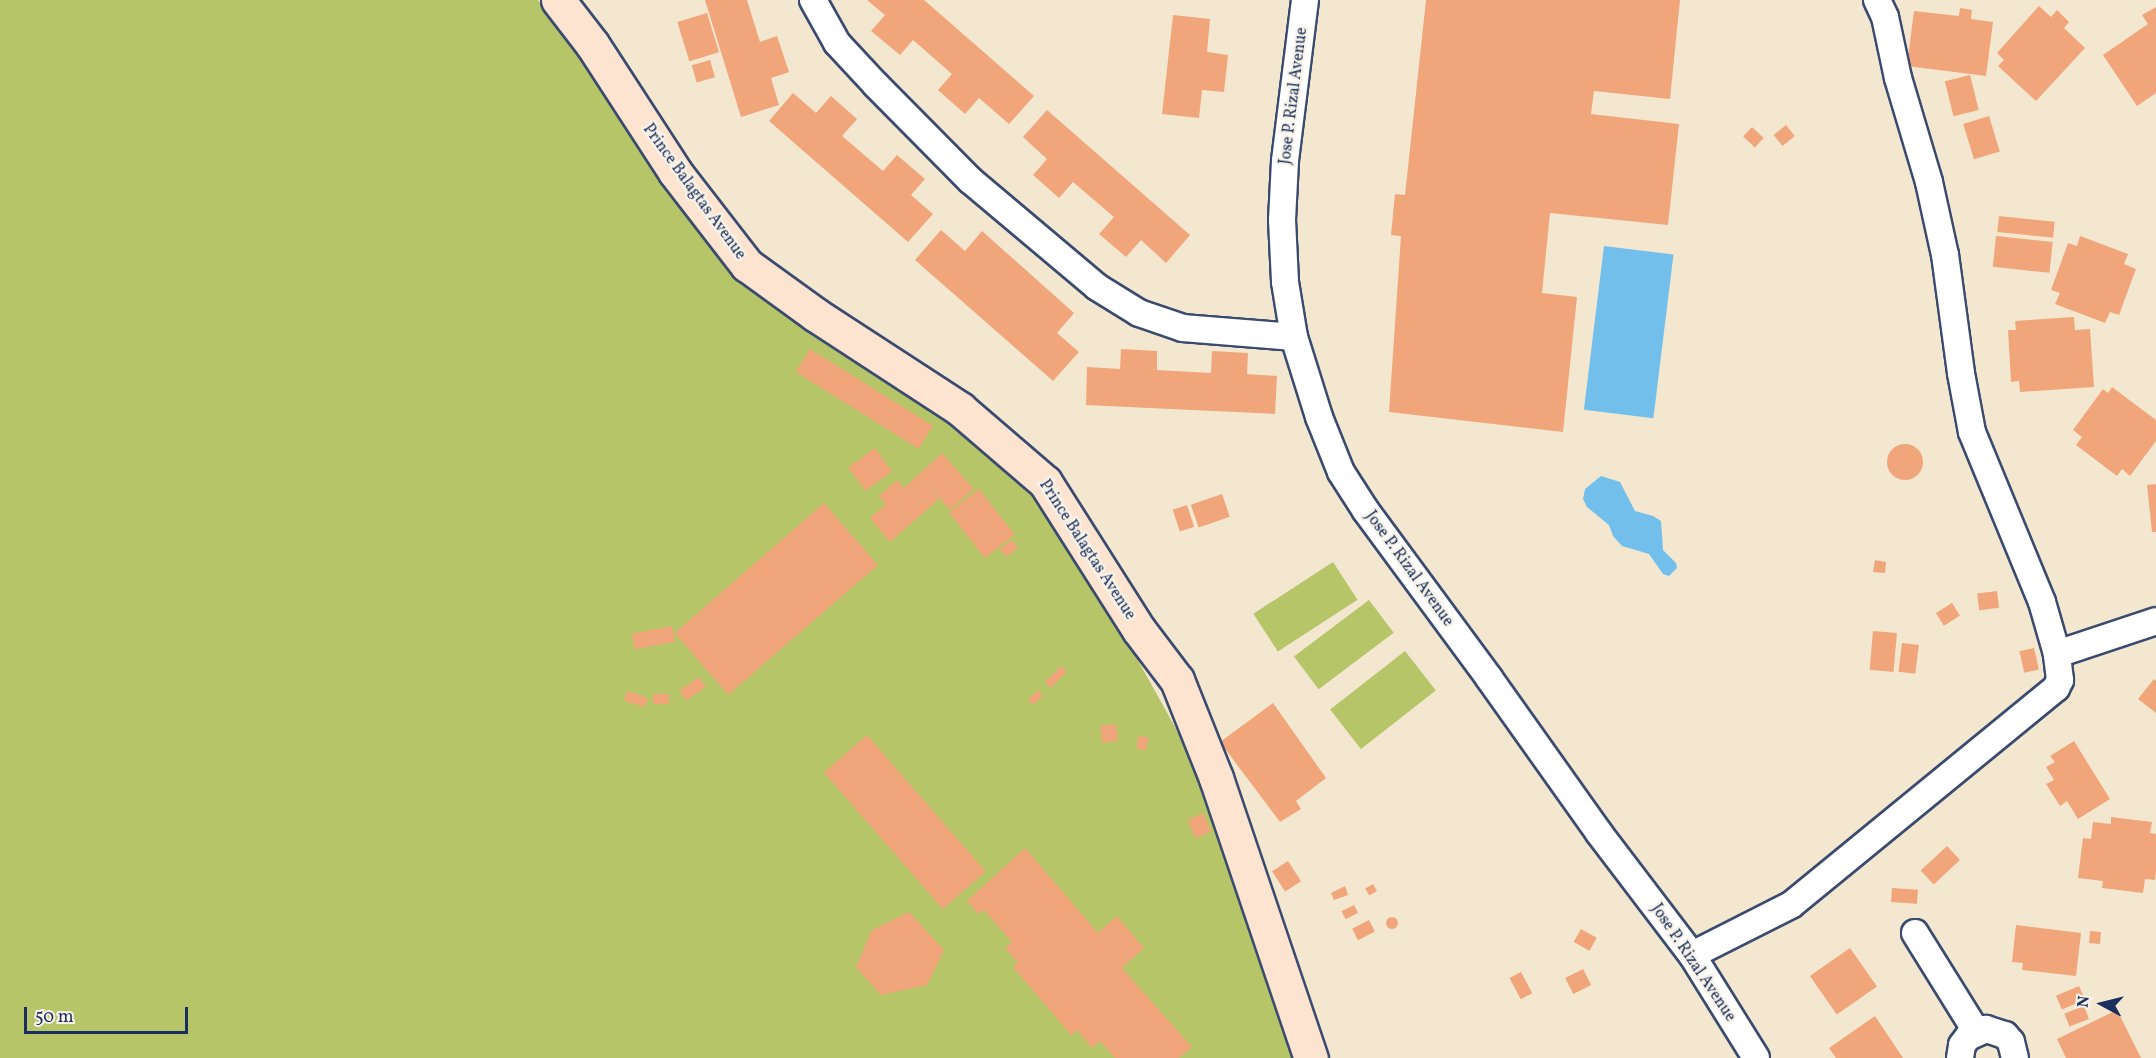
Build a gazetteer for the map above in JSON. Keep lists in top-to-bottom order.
{
  "streets": {
    "main road": ["Prince Balagtas Avenue"],
    "street": ["Jose P. Rizal Avenue"]
  },
  "scale_bar": "50 m",
  "north": "left"
}
